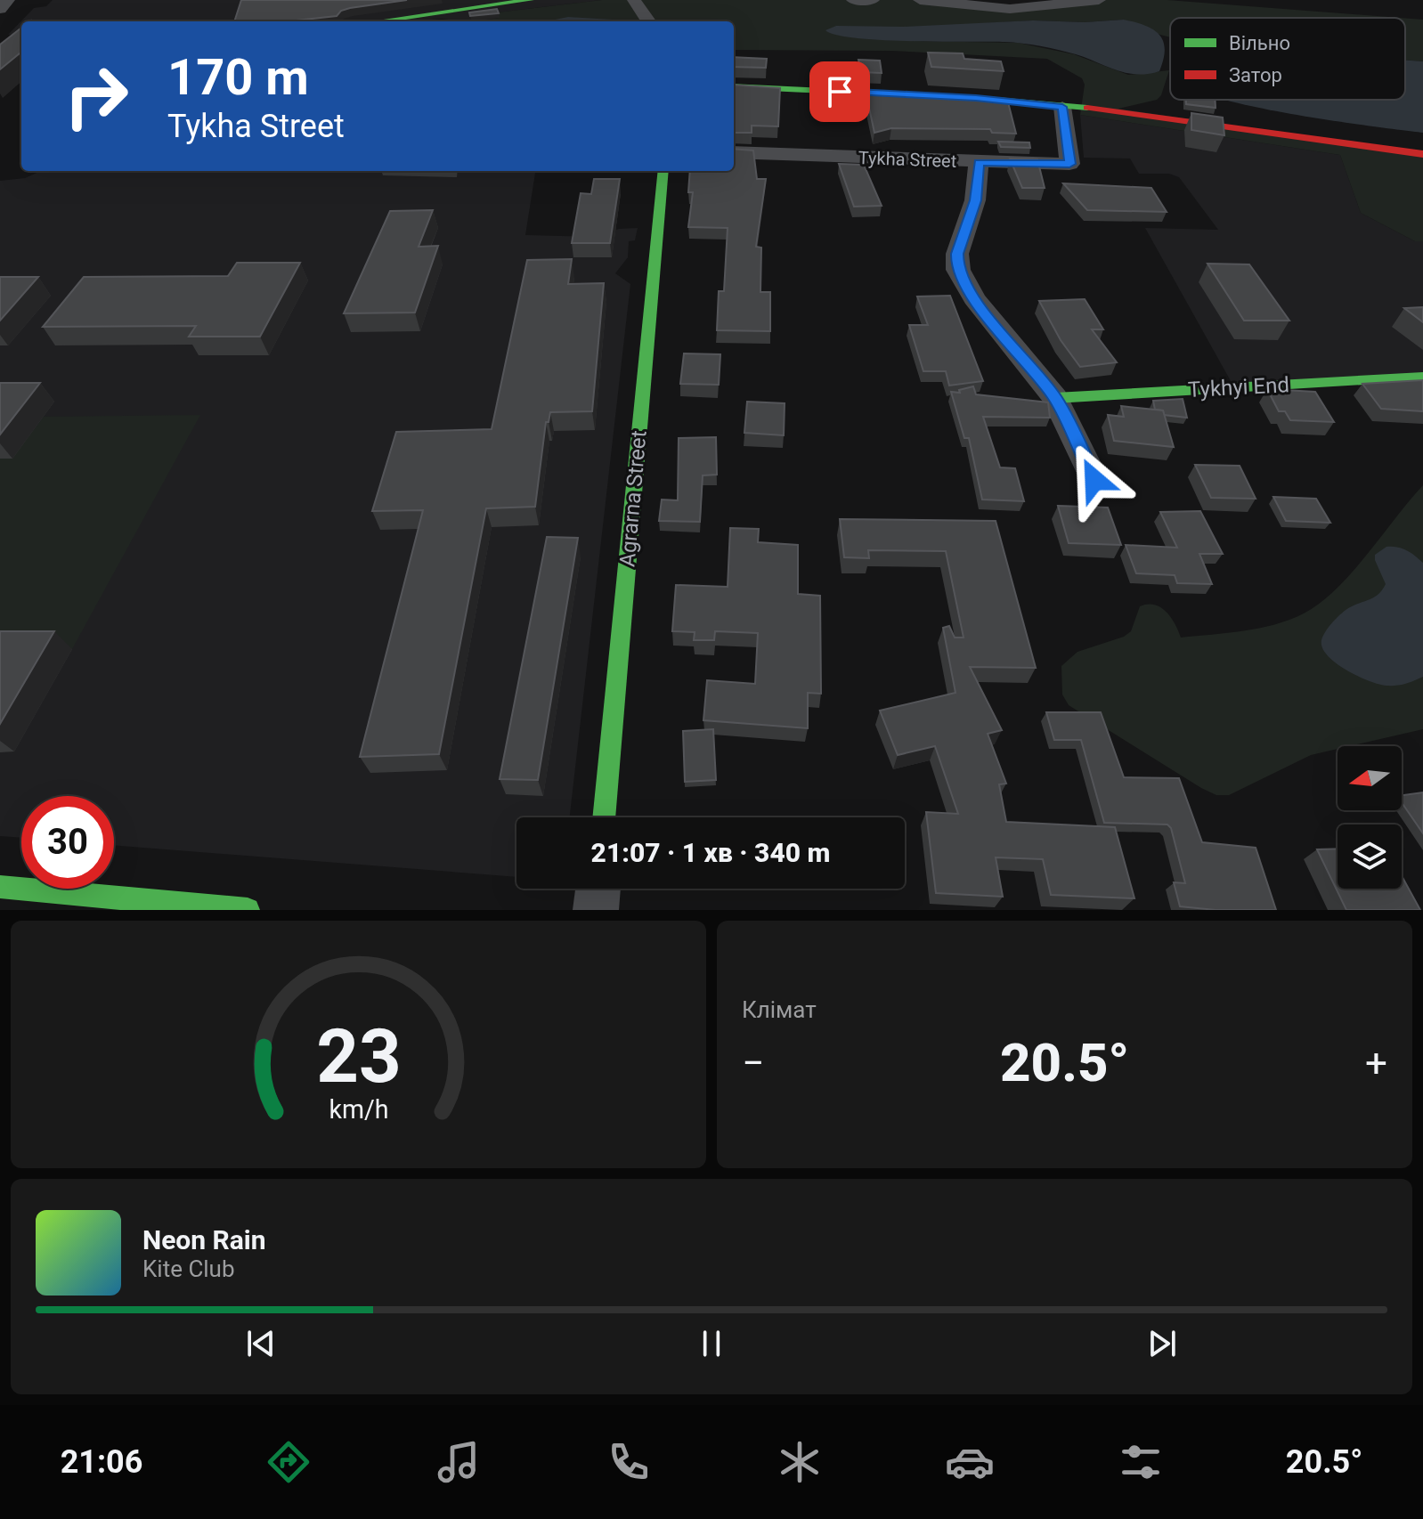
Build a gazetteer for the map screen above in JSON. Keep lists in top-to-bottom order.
{
  "streets": {
    "street": ["Tykha Street", "Tykhyi End", "Agrarna Street"]
  },
  "legend": ["Вільно", "Затор"],
  "north": "left",
  "page": {
    "turn": ["170 m", "Tykha Street"],
    "limit": "30",
    "trip": "21:07 · 1 хв · 340 m",
    "tile": "Клімат",
    "heat": ["−", "20.5°", "+"],
    "song": ["Neon Rain", "Kite Club"],
    "tabs": ["21:06", "20.5°"],
    "gauge": ["23", "km/h"]
  }
}
